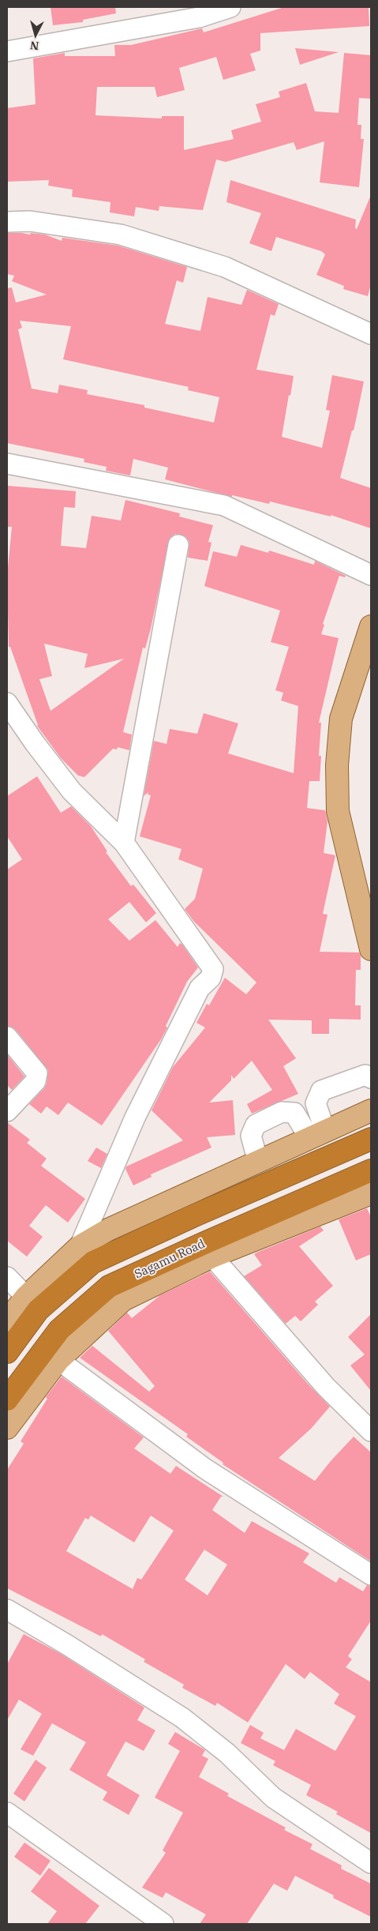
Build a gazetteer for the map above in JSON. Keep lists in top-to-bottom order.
{
  "streets": {
    "highway": ["Sagamu Road"]
  },
  "north": "bottom"
}
